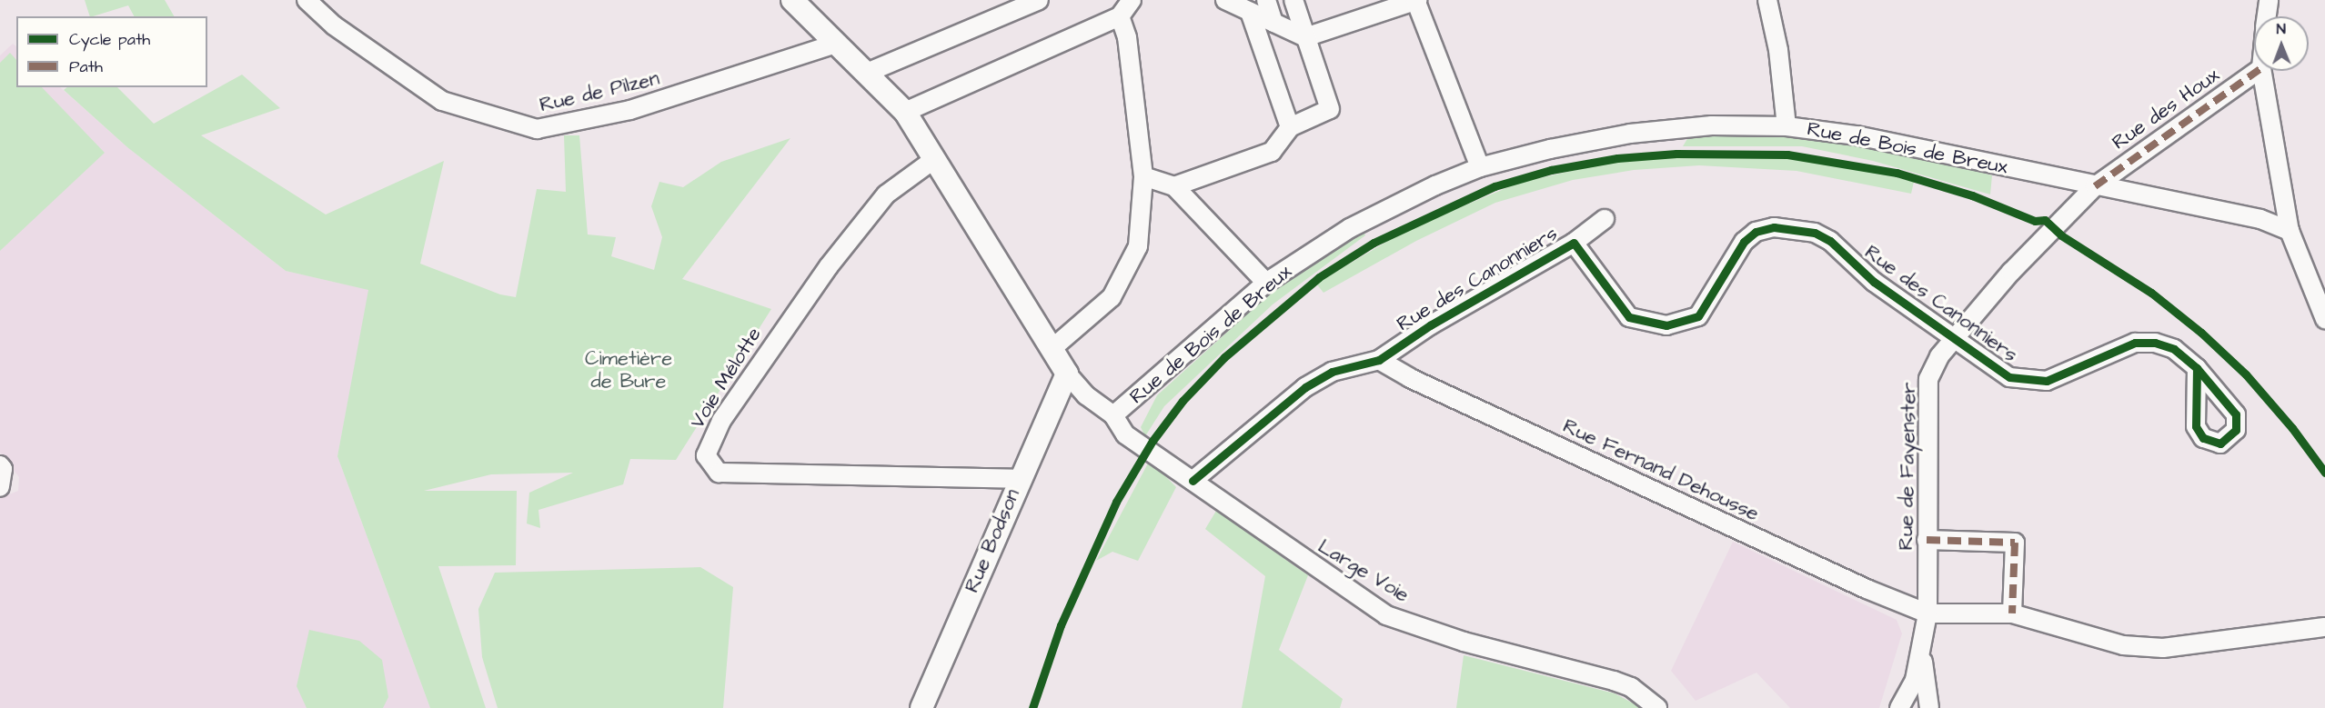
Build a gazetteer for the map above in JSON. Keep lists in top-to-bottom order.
{
  "streets": {
    "street": [
      "Rue de Pilzen",
      "Rue des Houx",
      "Rue de Bois de Breux",
      "Rue des Canonniers",
      "Voie Mélotte",
      "Rue de Fayenster",
      "Rue Fernand Dehousse",
      "Rue Bodson",
      "Large Voie"
    ]
  },
  "crossings": [
    ["Rue des Houx", "Rue de Bois de Breux"],
    ["Rue des Houx", "Rue de Fayenster"],
    ["Rue de Bois de Breux", "Rue de Fayenster"],
    ["Rue de Bois de Breux", "Large Voie"],
    ["Rue des Canonniers", "Rue de Fayenster"],
    ["Rue des Canonniers", "Rue Fernand Dehousse"],
    ["Rue des Canonniers", "Large Voie"],
    ["Voie Mélotte", "Rue Bodson"],
    ["Rue de Fayenster", "Rue Fernand Dehousse"],
    ["Rue Bodson", "Large Voie"]
  ],
  "parks": ["Cimetière de Bure"],
  "legend": ["Cycle path", "Path"],
  "north": "top"
}
